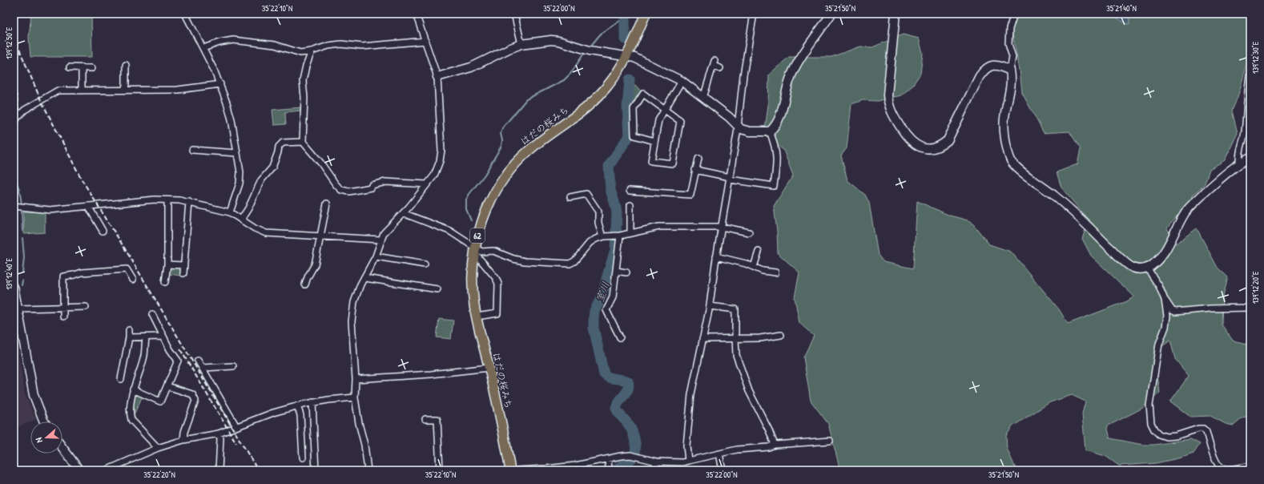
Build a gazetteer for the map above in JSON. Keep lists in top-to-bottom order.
{
  "streets": {
    "main road": ["はだの桜みち", "62"]
  },
  "water": ["室川"],
  "north": "left",
  "coordinates": [
    "35°22'10\"N",
    "35°22'00\"N",
    "35°21'50\"N",
    "35°21'40\"N",
    "139°12'50\"E",
    "139°12'30\"E",
    "139°12'40\"E",
    "139°12'20\"E",
    "35°22'20\"N"
  ]
}
